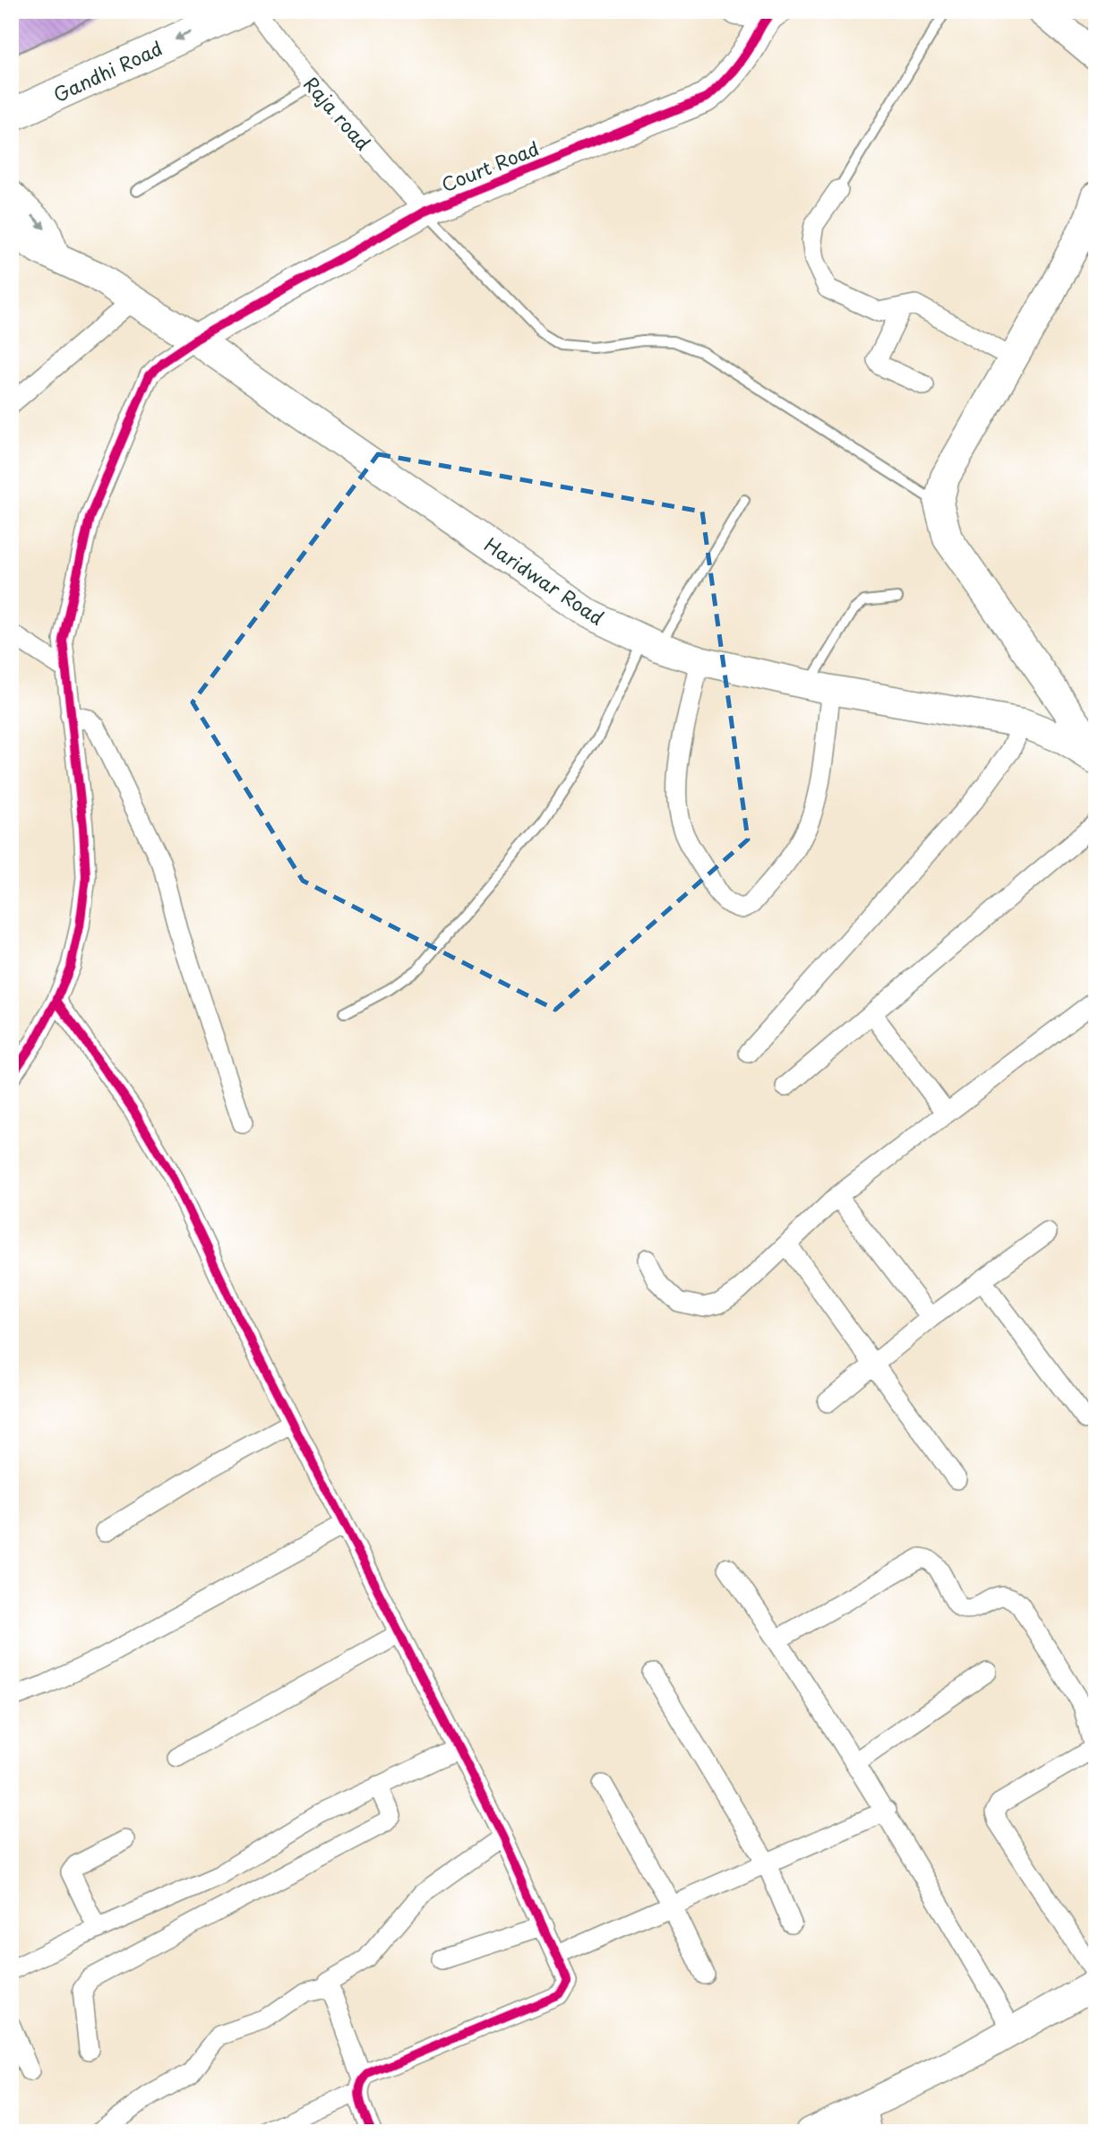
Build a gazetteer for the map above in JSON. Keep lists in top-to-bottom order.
{
  "streets": {
    "main road": ["Gandhi Road"],
    "street": ["Raja road", "Court Road", "Haridwar Road"]
  },
  "crossings": [
    ["Raja road", "Court Road"],
    ["Court Road", "Haridwar Road"]
  ]
}
